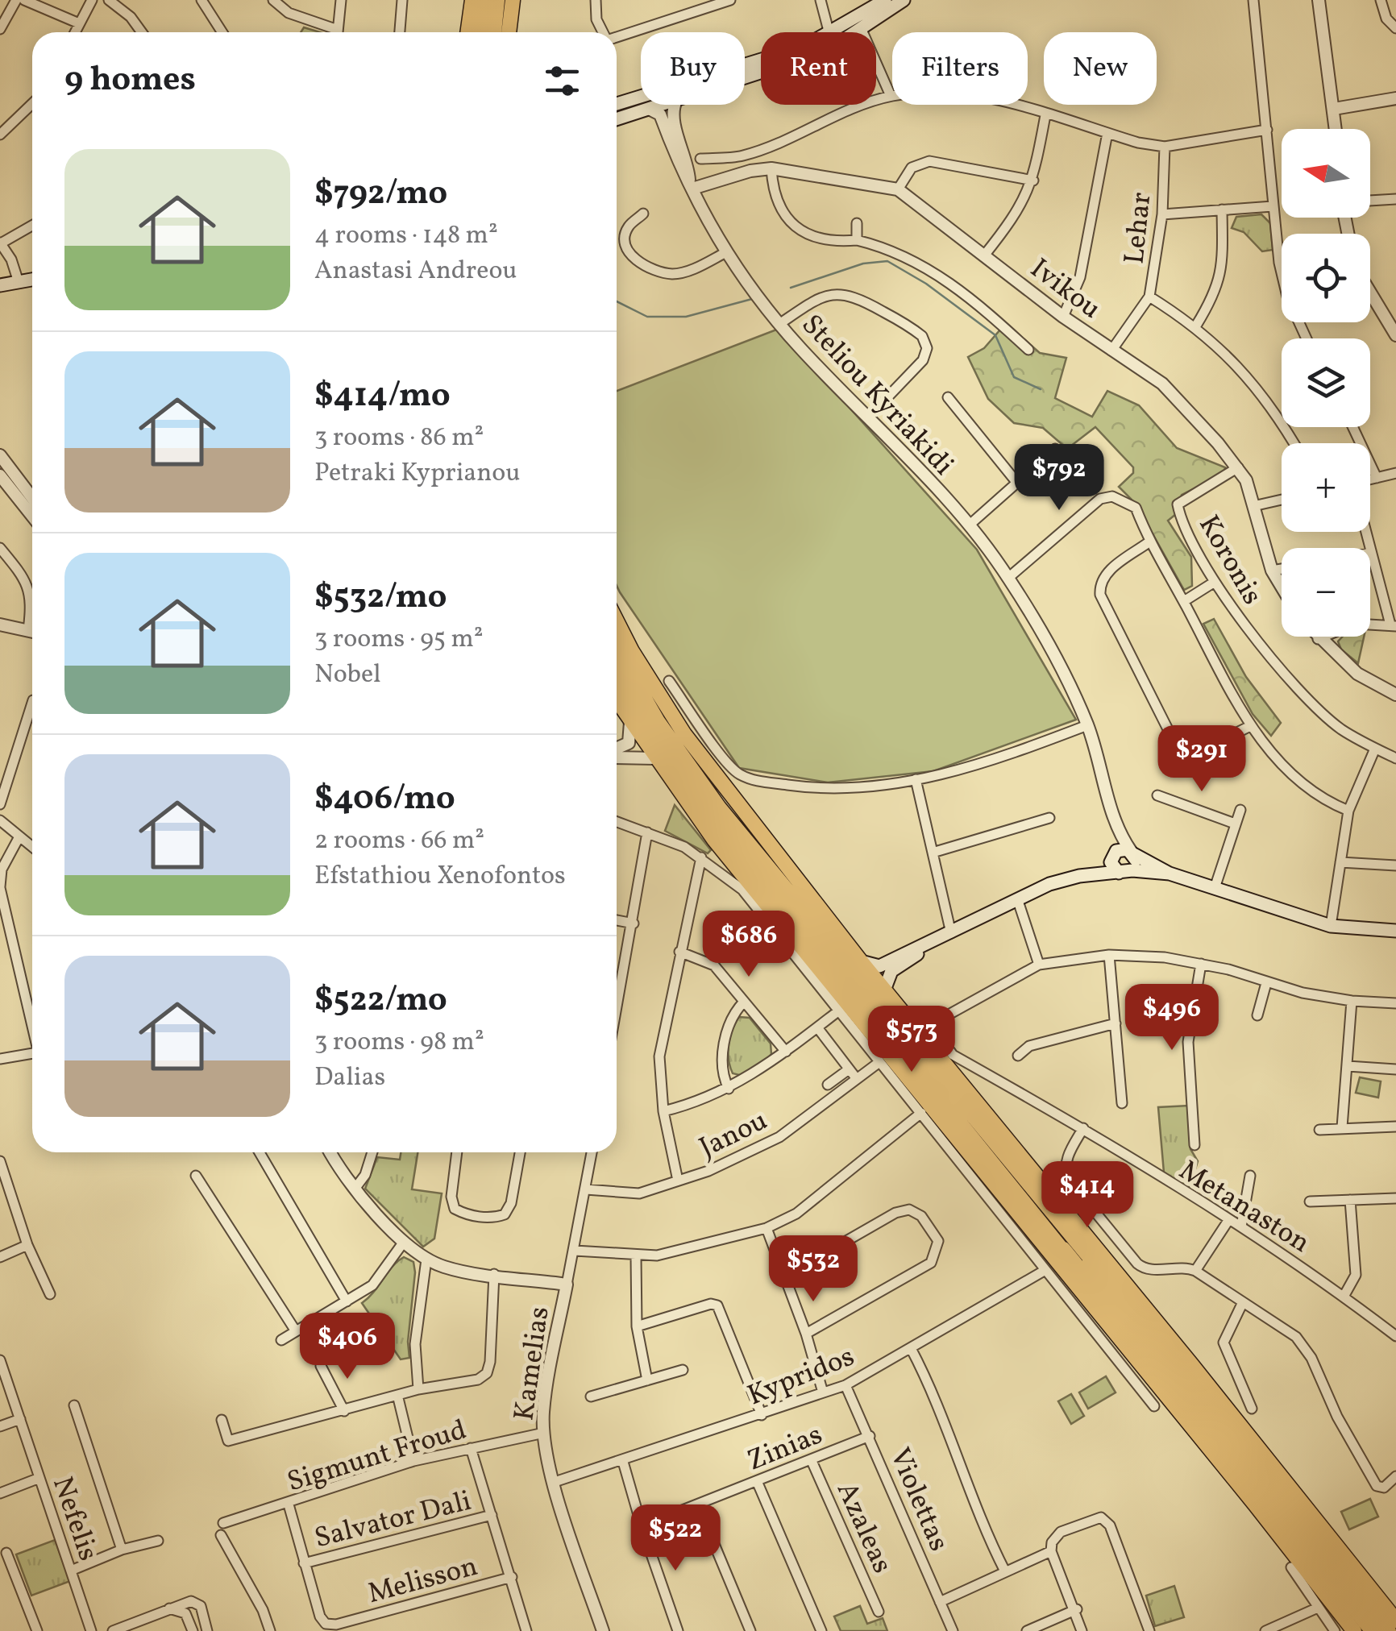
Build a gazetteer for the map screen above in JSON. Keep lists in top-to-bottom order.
{
  "streets": {
    "street": [
      "Lehar",
      "Ivikou",
      "Steliou Kyriakidi",
      "Koronis",
      "Janou",
      "Metanaston",
      "Kamelias",
      "Kypridos",
      "Zinias",
      "Sigmunt Froud",
      "Violettas",
      "Nefelis",
      "Salvator Dali",
      "Azaleas",
      "Melisson"
    ]
  },
  "crossings": [
    ["Lehar", "Ivikou"],
    ["Ivikou", "Steliou Kyriakidi"],
    ["Ivikou", "Koronis"],
    ["Janou", "Kamelias"],
    ["Kamelias", "Kypridos"],
    ["Kamelias", "Sigmunt Froud"],
    ["Kypridos", "Violettas"],
    ["Zinias", "Violettas"],
    ["Zinias", "Azaleas"],
    ["Sigmunt Froud", "Melisson"],
    ["Salvator Dali", "Melisson"]
  ],
  "north": "left",
  "page": {
    "chip": [
      "Buy",
      "Rent",
      "Filters",
      "New"
    ],
    "heading": "9 homes",
    "map_buttons": ["+", "−"],
    "list": [
      {
        "name": "$792/mo",
        "note": "4 rooms · 148 m² · Anastasi Andreou"
      },
      {
        "name": "$414/mo",
        "note": "3 rooms · 86 m² · Petraki Kyprianou"
      },
      {
        "name": "$532/mo",
        "note": "3 rooms · 95 m² · Nobel"
      },
      {
        "name": "$406/mo",
        "note": "2 rooms · 66 m² · Efstathiou Xenofontos"
      },
      {
        "name": "$522/mo",
        "note": "3 rooms · 98 m² · Dalias"
      }
    ],
    "price": [
      "$792",
      "$291",
      "$686",
      "$496",
      "$573",
      "$414",
      "$532",
      "$406",
      "$522"
    ]
  }
}
